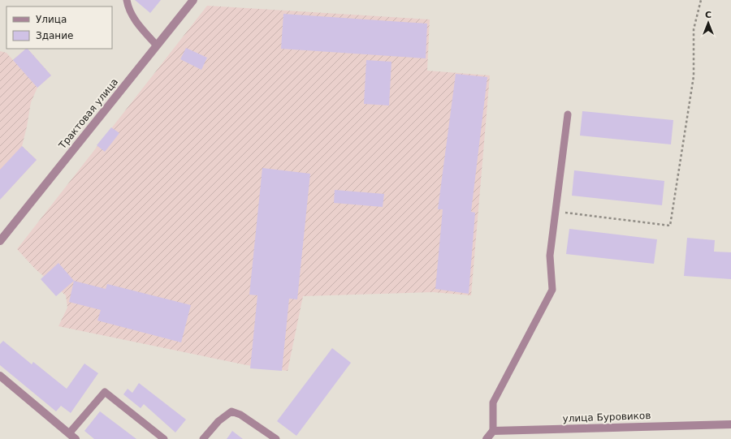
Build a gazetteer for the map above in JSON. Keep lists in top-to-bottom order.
{
  "streets": {
    "street": ["Трактовая улица", "улица Буровиков"]
  },
  "legend": ["Улица", "Здание"],
  "north": "top"
}
